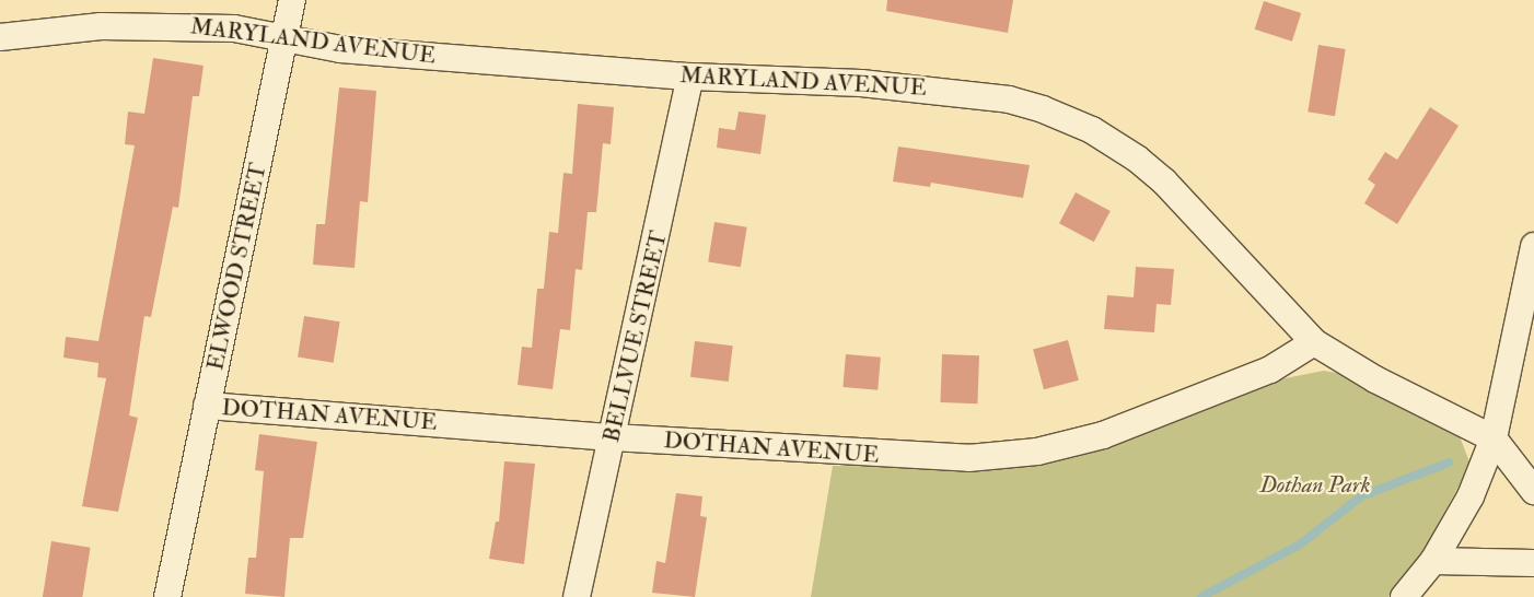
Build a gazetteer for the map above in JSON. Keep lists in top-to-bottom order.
{
  "streets": {
    "street": [
      "MARYLAND AVENUE",
      "ELWOOD STREET",
      "BELLVUE STREET",
      "DOTHAN AVENUE"
    ]
  },
  "crossings": [
    ["MARYLAND AVENUE", "ELWOOD STREET"],
    ["MARYLAND AVENUE", "BELLVUE STREET"],
    ["MARYLAND AVENUE", "DOTHAN AVENUE"],
    ["ELWOOD STREET", "DOTHAN AVENUE"],
    ["BELLVUE STREET", "DOTHAN AVENUE"]
  ],
  "parks": ["Dothan Park"]
}
